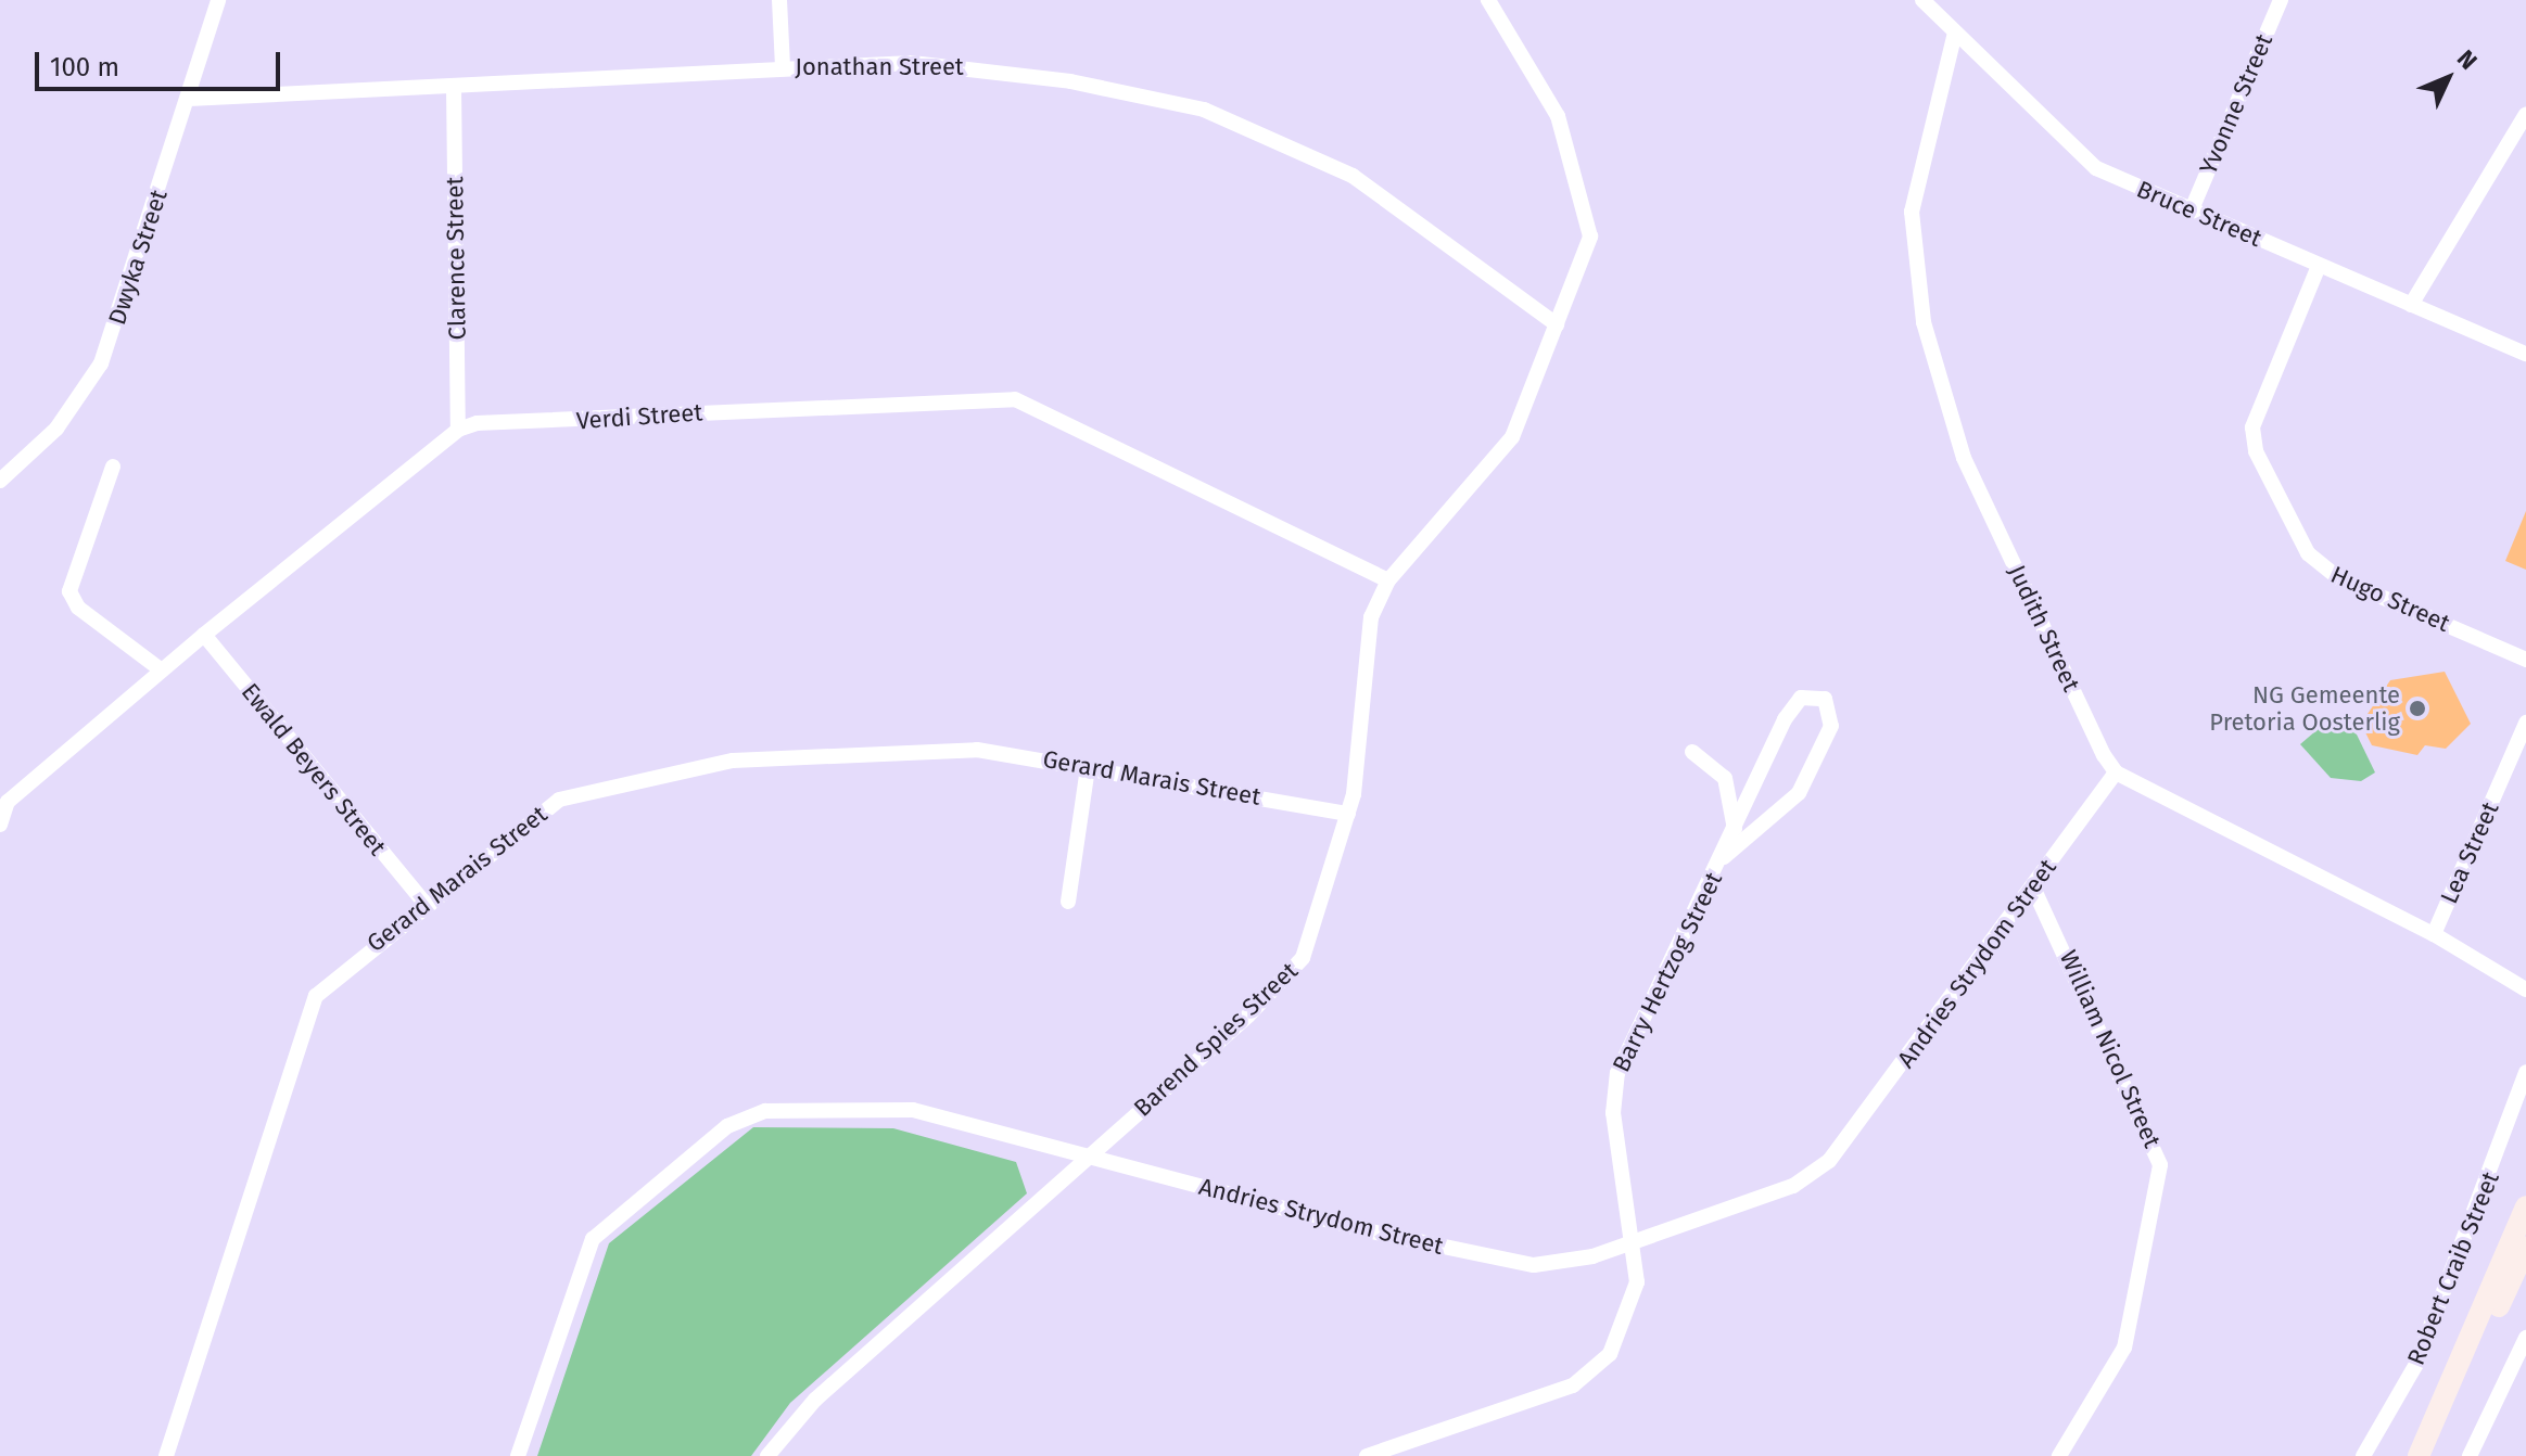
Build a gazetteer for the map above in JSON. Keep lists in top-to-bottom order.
{
  "streets": {
    "street": [
      "Jonathan Street",
      "Yvonne Street",
      "Bruce Street",
      "Dwyka Street",
      "Clarence Street",
      "Verdi Street",
      "Hugo Street",
      "Judith Street",
      "Ewald Beyers Street",
      "Gerard Marais Street",
      "Lea Street",
      "Andries Strydom Street",
      "Barry Hertzog Street",
      "Barend Spies Street",
      "William Nicol Street",
      "Robert Craib Street"
    ]
  },
  "crossings": [
    ["Jonathan Street", "Dwyka Street"],
    ["Jonathan Street", "Clarence Street"],
    ["Jonathan Street", "Barend Spies Street"],
    ["Yvonne Street", "Bruce Street"],
    ["Bruce Street", "Hugo Street"],
    ["Bruce Street", "Judith Street"],
    ["Clarence Street", "Verdi Street"],
    ["Verdi Street", "Ewald Beyers Street"],
    ["Verdi Street", "Barend Spies Street"],
    ["Judith Street", "Andries Strydom Street"],
    ["Ewald Beyers Street", "Gerard Marais Street"],
    ["Gerard Marais Street", "Barend Spies Street"],
    ["Andries Strydom Street", "Barry Hertzog Street"],
    ["Andries Strydom Street", "Barend Spies Street"],
    ["Andries Strydom Street", "William Nicol Street"]
  ],
  "places": ["NG Gemeente Pretoria Oosterlig"],
  "scale_bar": "100 m",
  "north": "top right"
}
